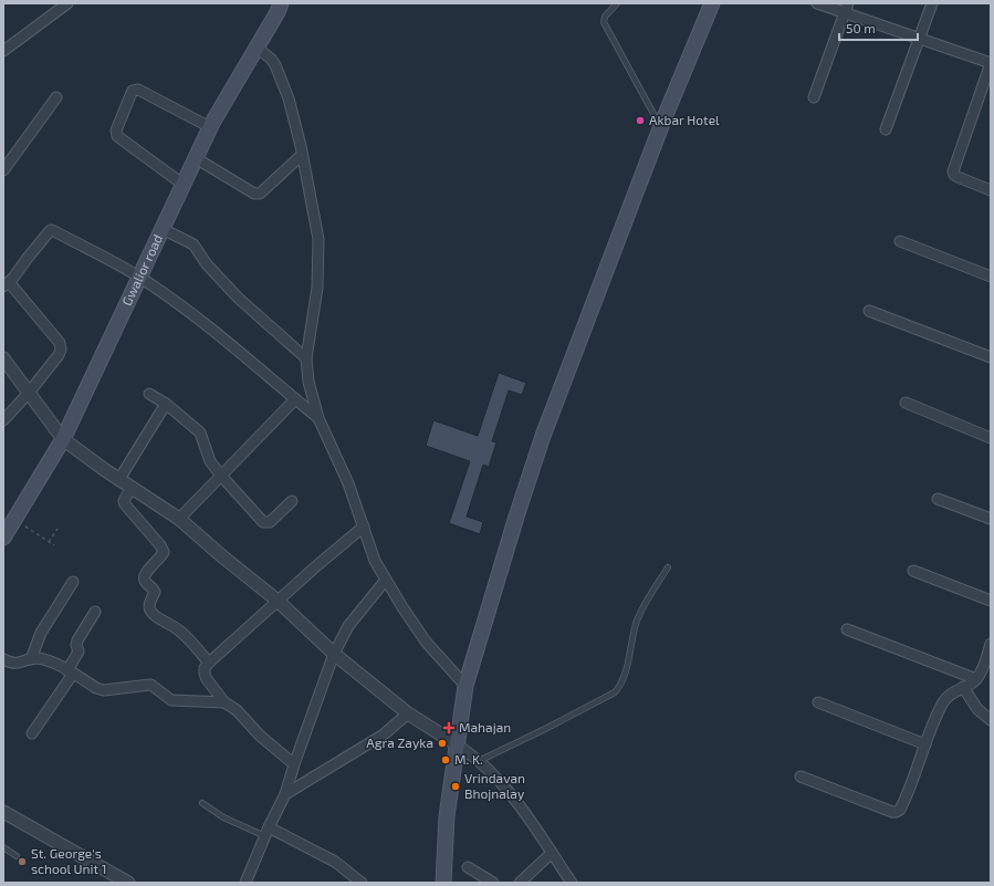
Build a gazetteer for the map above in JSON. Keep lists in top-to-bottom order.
{
  "streets": {
    "main road": ["Gwalior road"]
  },
  "places": {
    "other": [
      "Akbar Hotel",
      "Agra Zayka",
      "M. K.",
      "Vrindavan Bhojnalay",
      "St. George's school Unit 1"
    ],
    "health": ["Mahajan"]
  },
  "scale_bar": "50 m"
}
